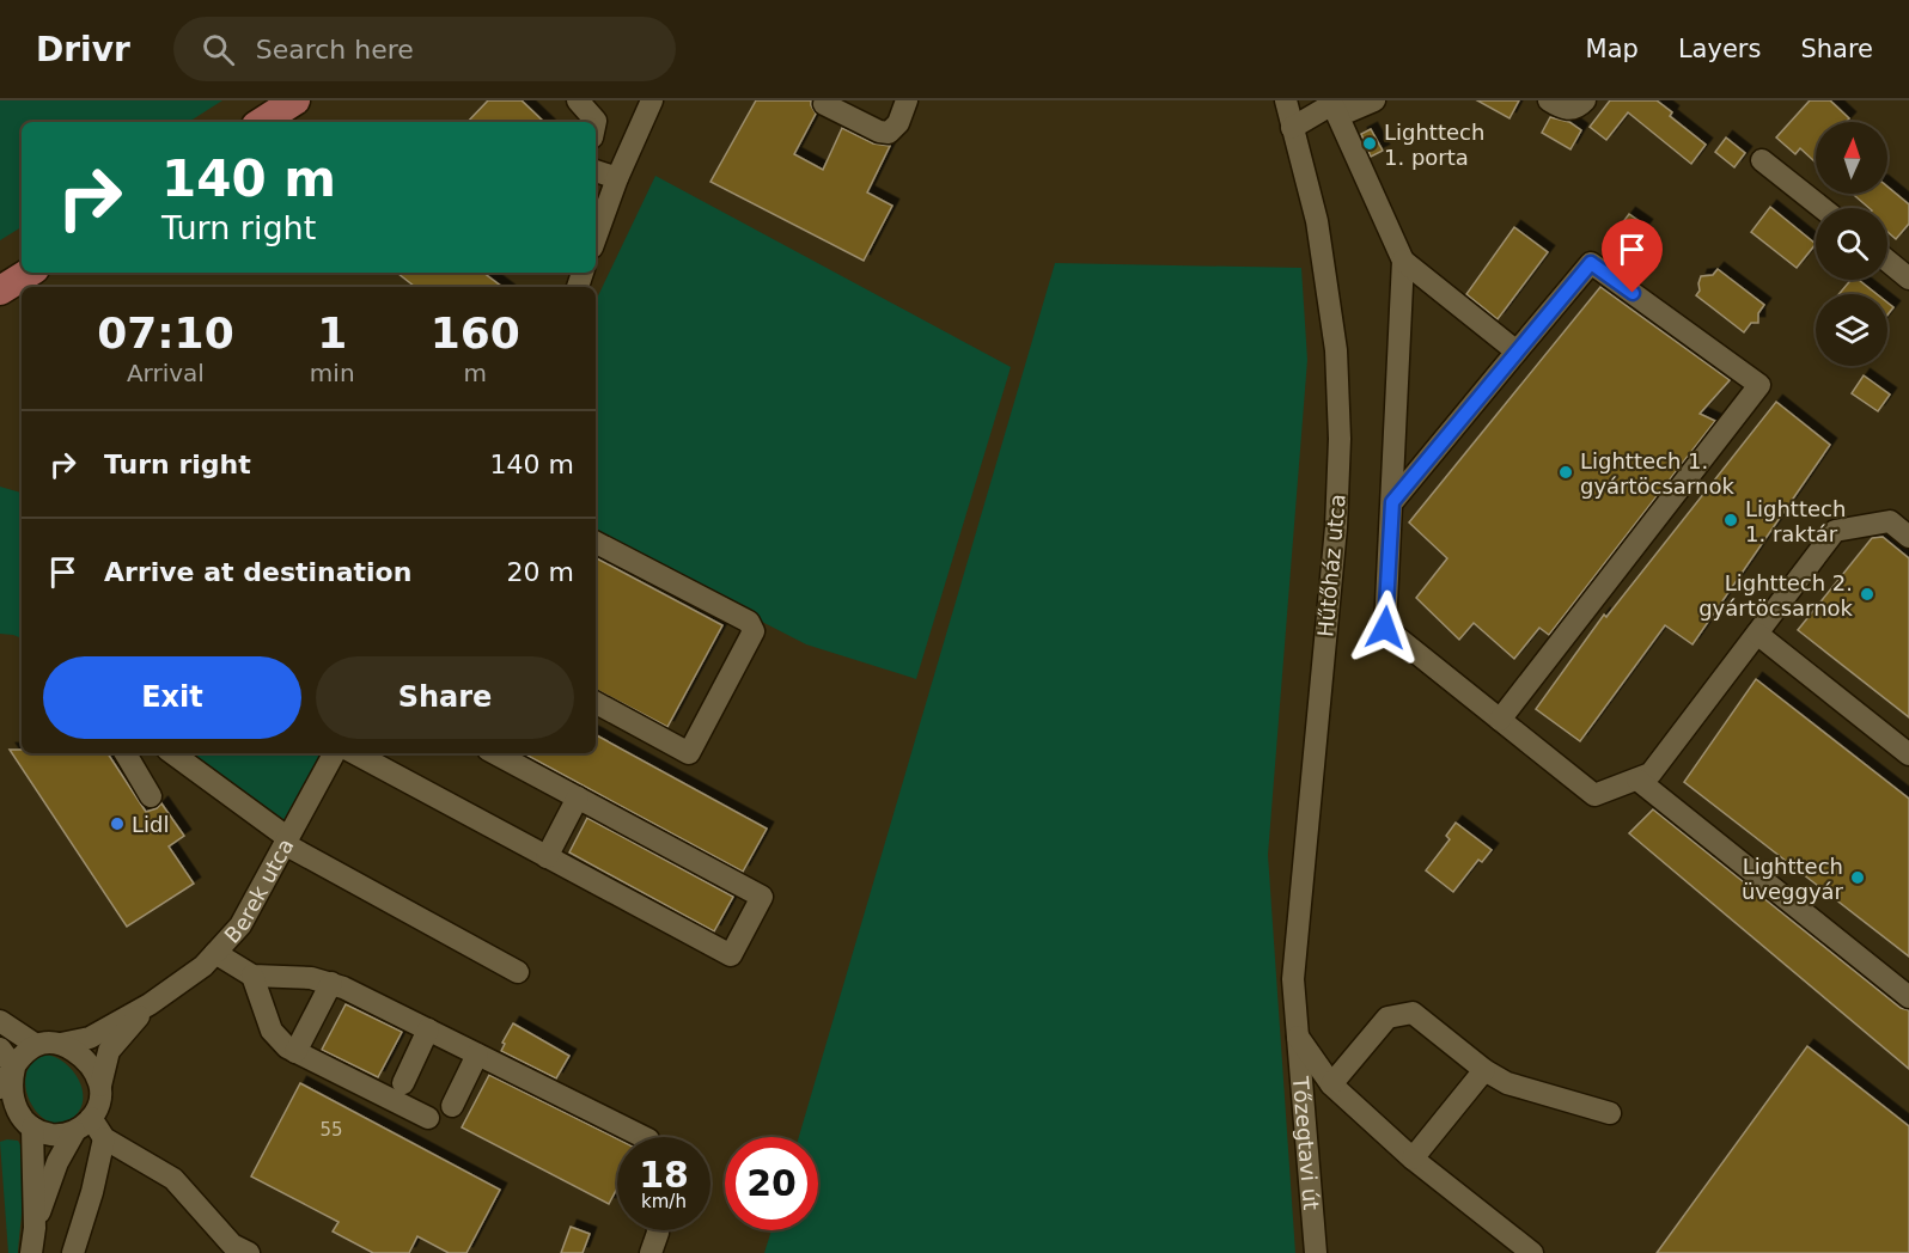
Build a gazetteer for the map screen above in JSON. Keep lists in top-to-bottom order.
{
  "streets": {
    "street": ["Hűtőház utca", "Berek utca", "Tőzegtavi út"]
  },
  "crossings": [
    ["Hűtőház utca", "Tőzegtavi út"]
  ],
  "places": [
    "Lighttech 1. porta",
    "Lighttech 1. gyártöcsarnok",
    "Lighttech 1. raktár",
    "Lighttech 2. gyártöcsarnok",
    "Lidl",
    "Lighttech üveggyár"
  ],
  "house_numbers": ["55"],
  "north": "top",
  "page": {
    "header": "Drivr",
    "search": "Search here",
    "nav": ["Map", "Layers", "Share"],
    "turn": ["140 m", "Turn right"],
    "eta": [
      "07:10",
      "Arrival",
      "1",
      "min",
      "160",
      "m"
    ],
    "list": [
      {
        "name": "Turn right",
        "value": "140 m"
      },
      {
        "name": "Arrive at destination",
        "value": "20 m"
      }
    ],
    "buttons": ["Exit", "Share"],
    "speed": "18 km/h",
    "limit": "20"
  }
}
